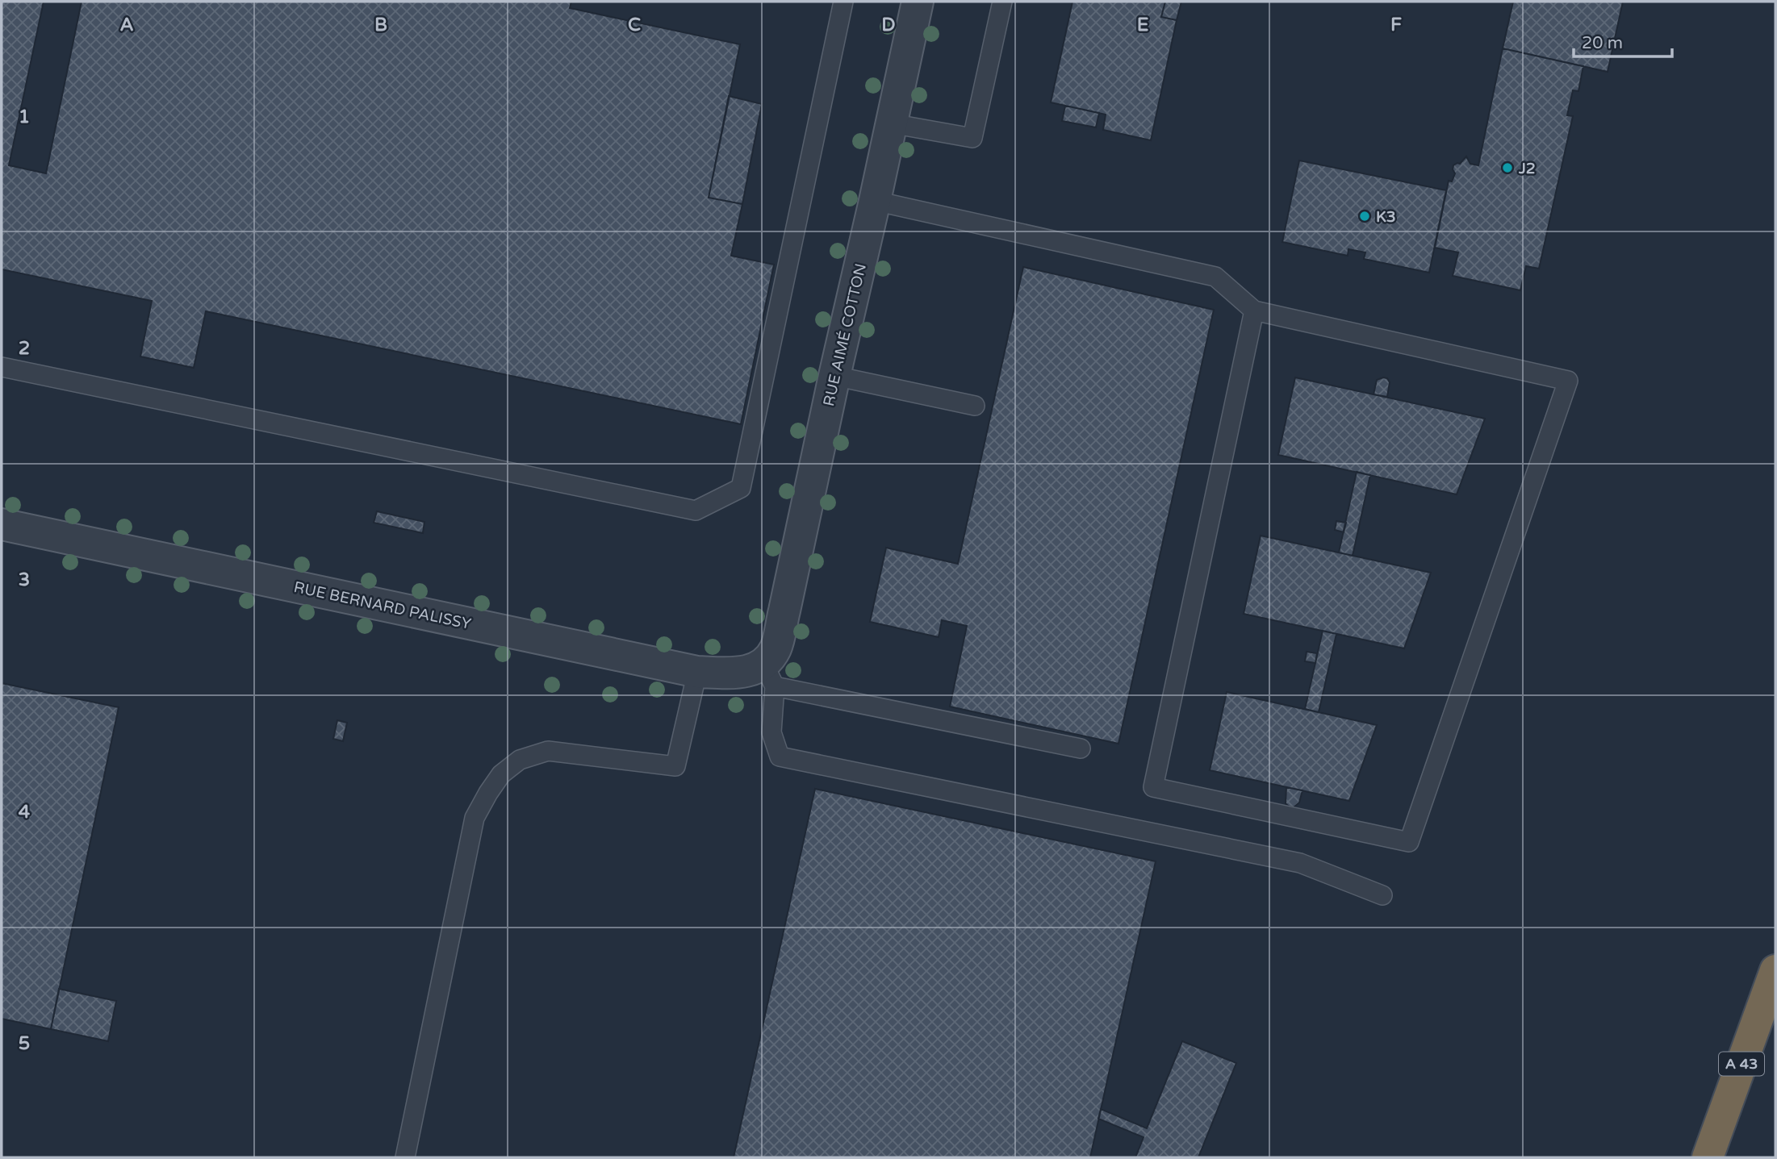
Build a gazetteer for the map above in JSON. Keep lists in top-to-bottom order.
{
  "streets": {
    "highway": ["A 43"],
    "street": ["RUE AIMÉ COTTON", "RUE BERNARD PALISSY"]
  },
  "crossings": [
    ["RUE AIMÉ COTTON", "RUE BERNARD PALISSY"]
  ],
  "places": ["J2", "K3"],
  "scale_bar": "20 m",
  "grid": {
    "columns": [
      "A",
      "B",
      "C",
      "D",
      "E",
      "F"
    ],
    "rows": [
      "1",
      "2",
      "3",
      "4",
      "5"
    ]
  }
}
